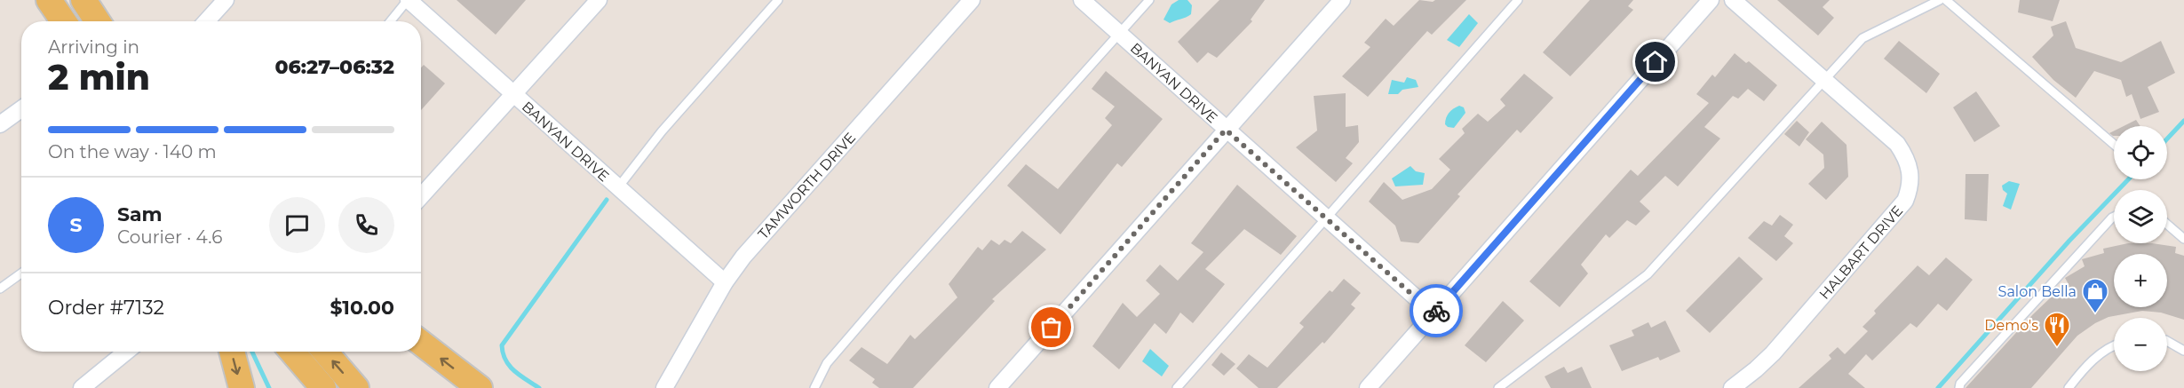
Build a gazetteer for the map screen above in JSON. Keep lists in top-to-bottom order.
{
  "streets": {
    "street": ["BANYAN DRIVE", "TAMWORTH DRIVE", "HALBART DRIVE"]
  },
  "crossings": [
    ["BANYAN DRIVE", "TAMWORTH DRIVE"]
  ],
  "places": {
    "shop": ["Salon Bella"],
    "restaurant": ["Demo's"]
  },
  "page": {
    "heading": ["2 min", "Arriving in", "06:27–06:32"],
    "panel": [
      "Sam",
      "Courier · 4.6",
      "Order #7132",
      "$10.00"
    ],
    "bar": "On the way · 140 m",
    "map_buttons": ["+", "−"],
    "round": "S"
  }
}
